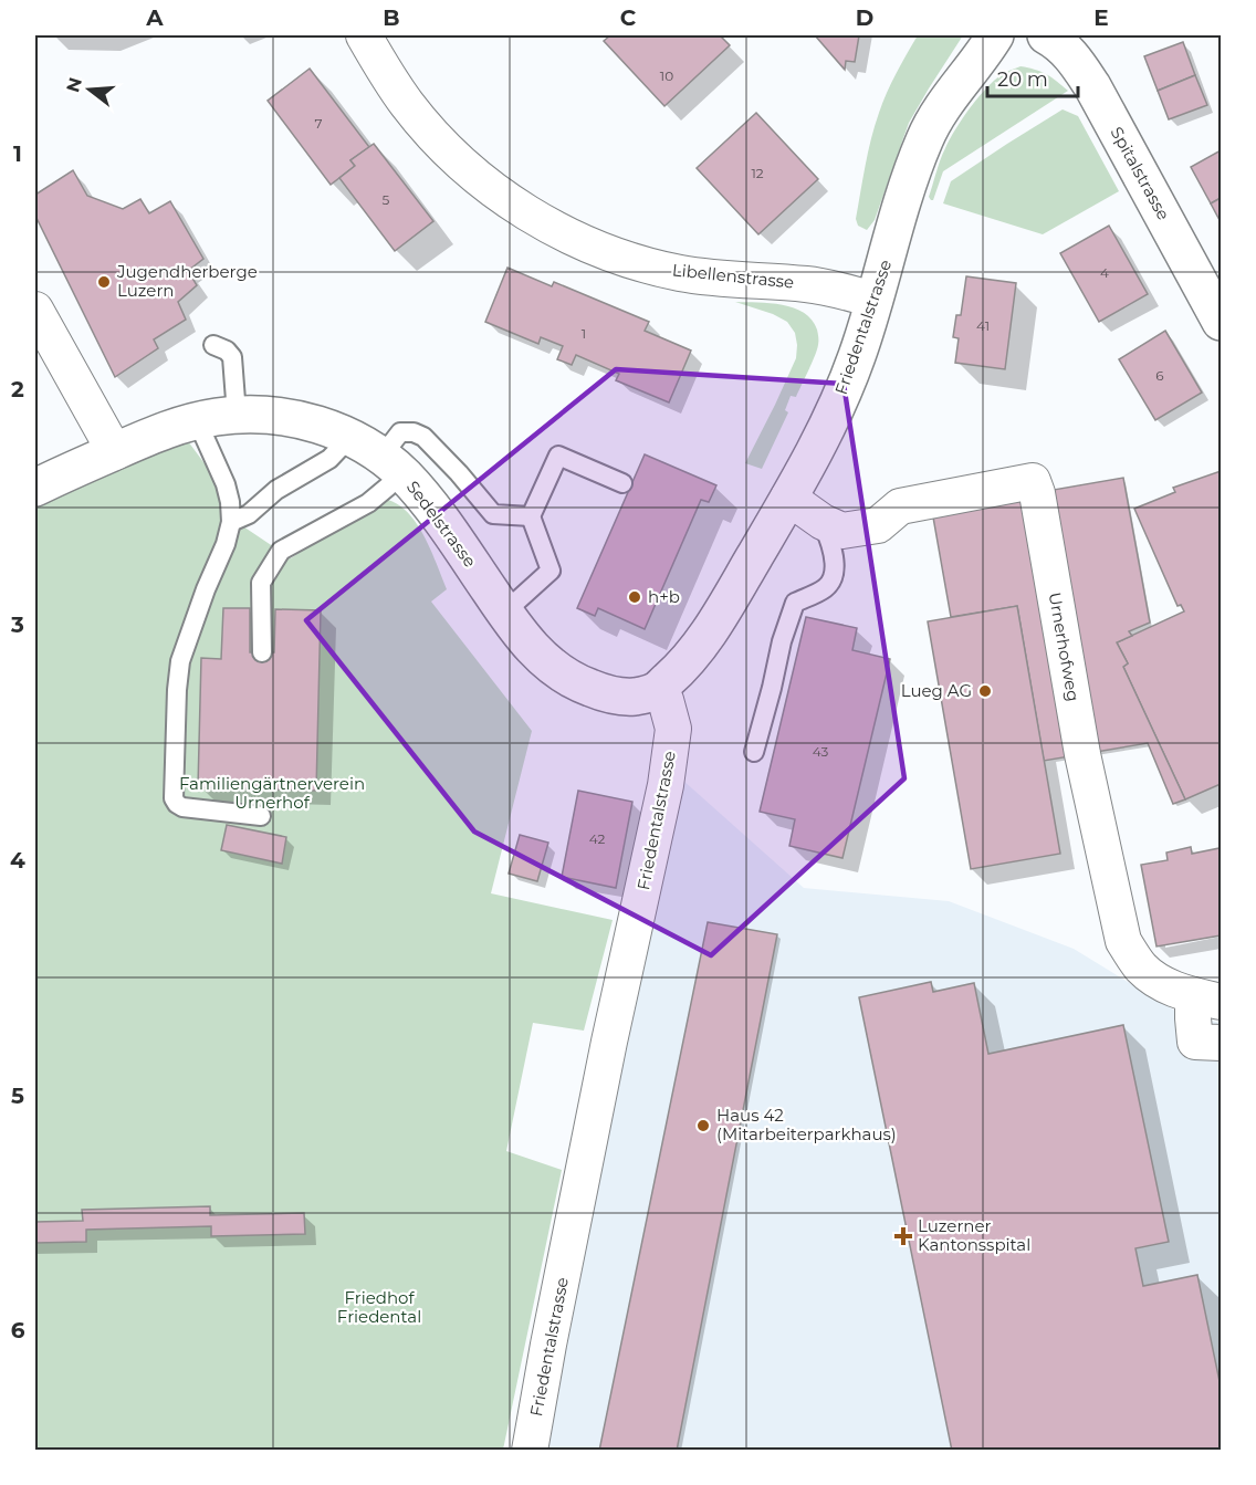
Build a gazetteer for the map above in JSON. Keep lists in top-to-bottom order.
{
  "streets": {
    "main road": ["Spitalstrasse", "Friedentalstrasse", "Sedelstrasse"],
    "street": ["Libellenstrasse", "Urnerhofweg"]
  },
  "crossings": [
    ["Libellenstrasse", "Friedentalstrasse"],
    ["Friedentalstrasse", "Sedelstrasse"]
  ],
  "parks": ["Familiengärtnerverein Urnerhof", "Friedhof Friedental"],
  "places": {
    "other": [
      "Jugendherberge Luzern",
      "h+b",
      "Lueg AG",
      "Haus 42 (Mitarbeiterparkhaus)"
    ],
    "health": ["Luzerner Kantonsspital"]
  },
  "house_numbers": [
    "10",
    "7",
    "12",
    "5",
    "4",
    "41",
    "1",
    "6",
    "43",
    "42"
  ],
  "scale_bar": "20 m",
  "north": "left",
  "grid": {
    "columns": [
      "A",
      "B",
      "C",
      "D",
      "E"
    ],
    "rows": [
      "1",
      "2",
      "3",
      "4",
      "5",
      "6"
    ]
  }
}
